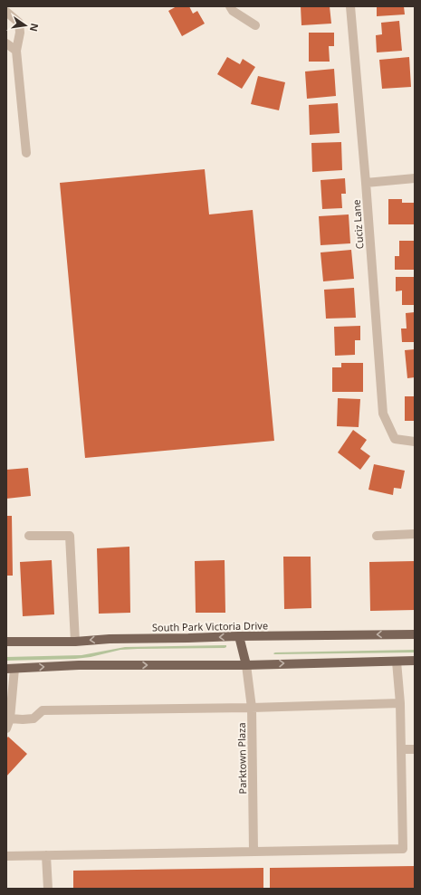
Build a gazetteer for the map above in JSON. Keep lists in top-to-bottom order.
{
  "streets": {
    "main road": ["South Park Victoria Drive"],
    "street": ["Cuciz Lane", "Parktown Plaza"]
  },
  "north": "right"
}
